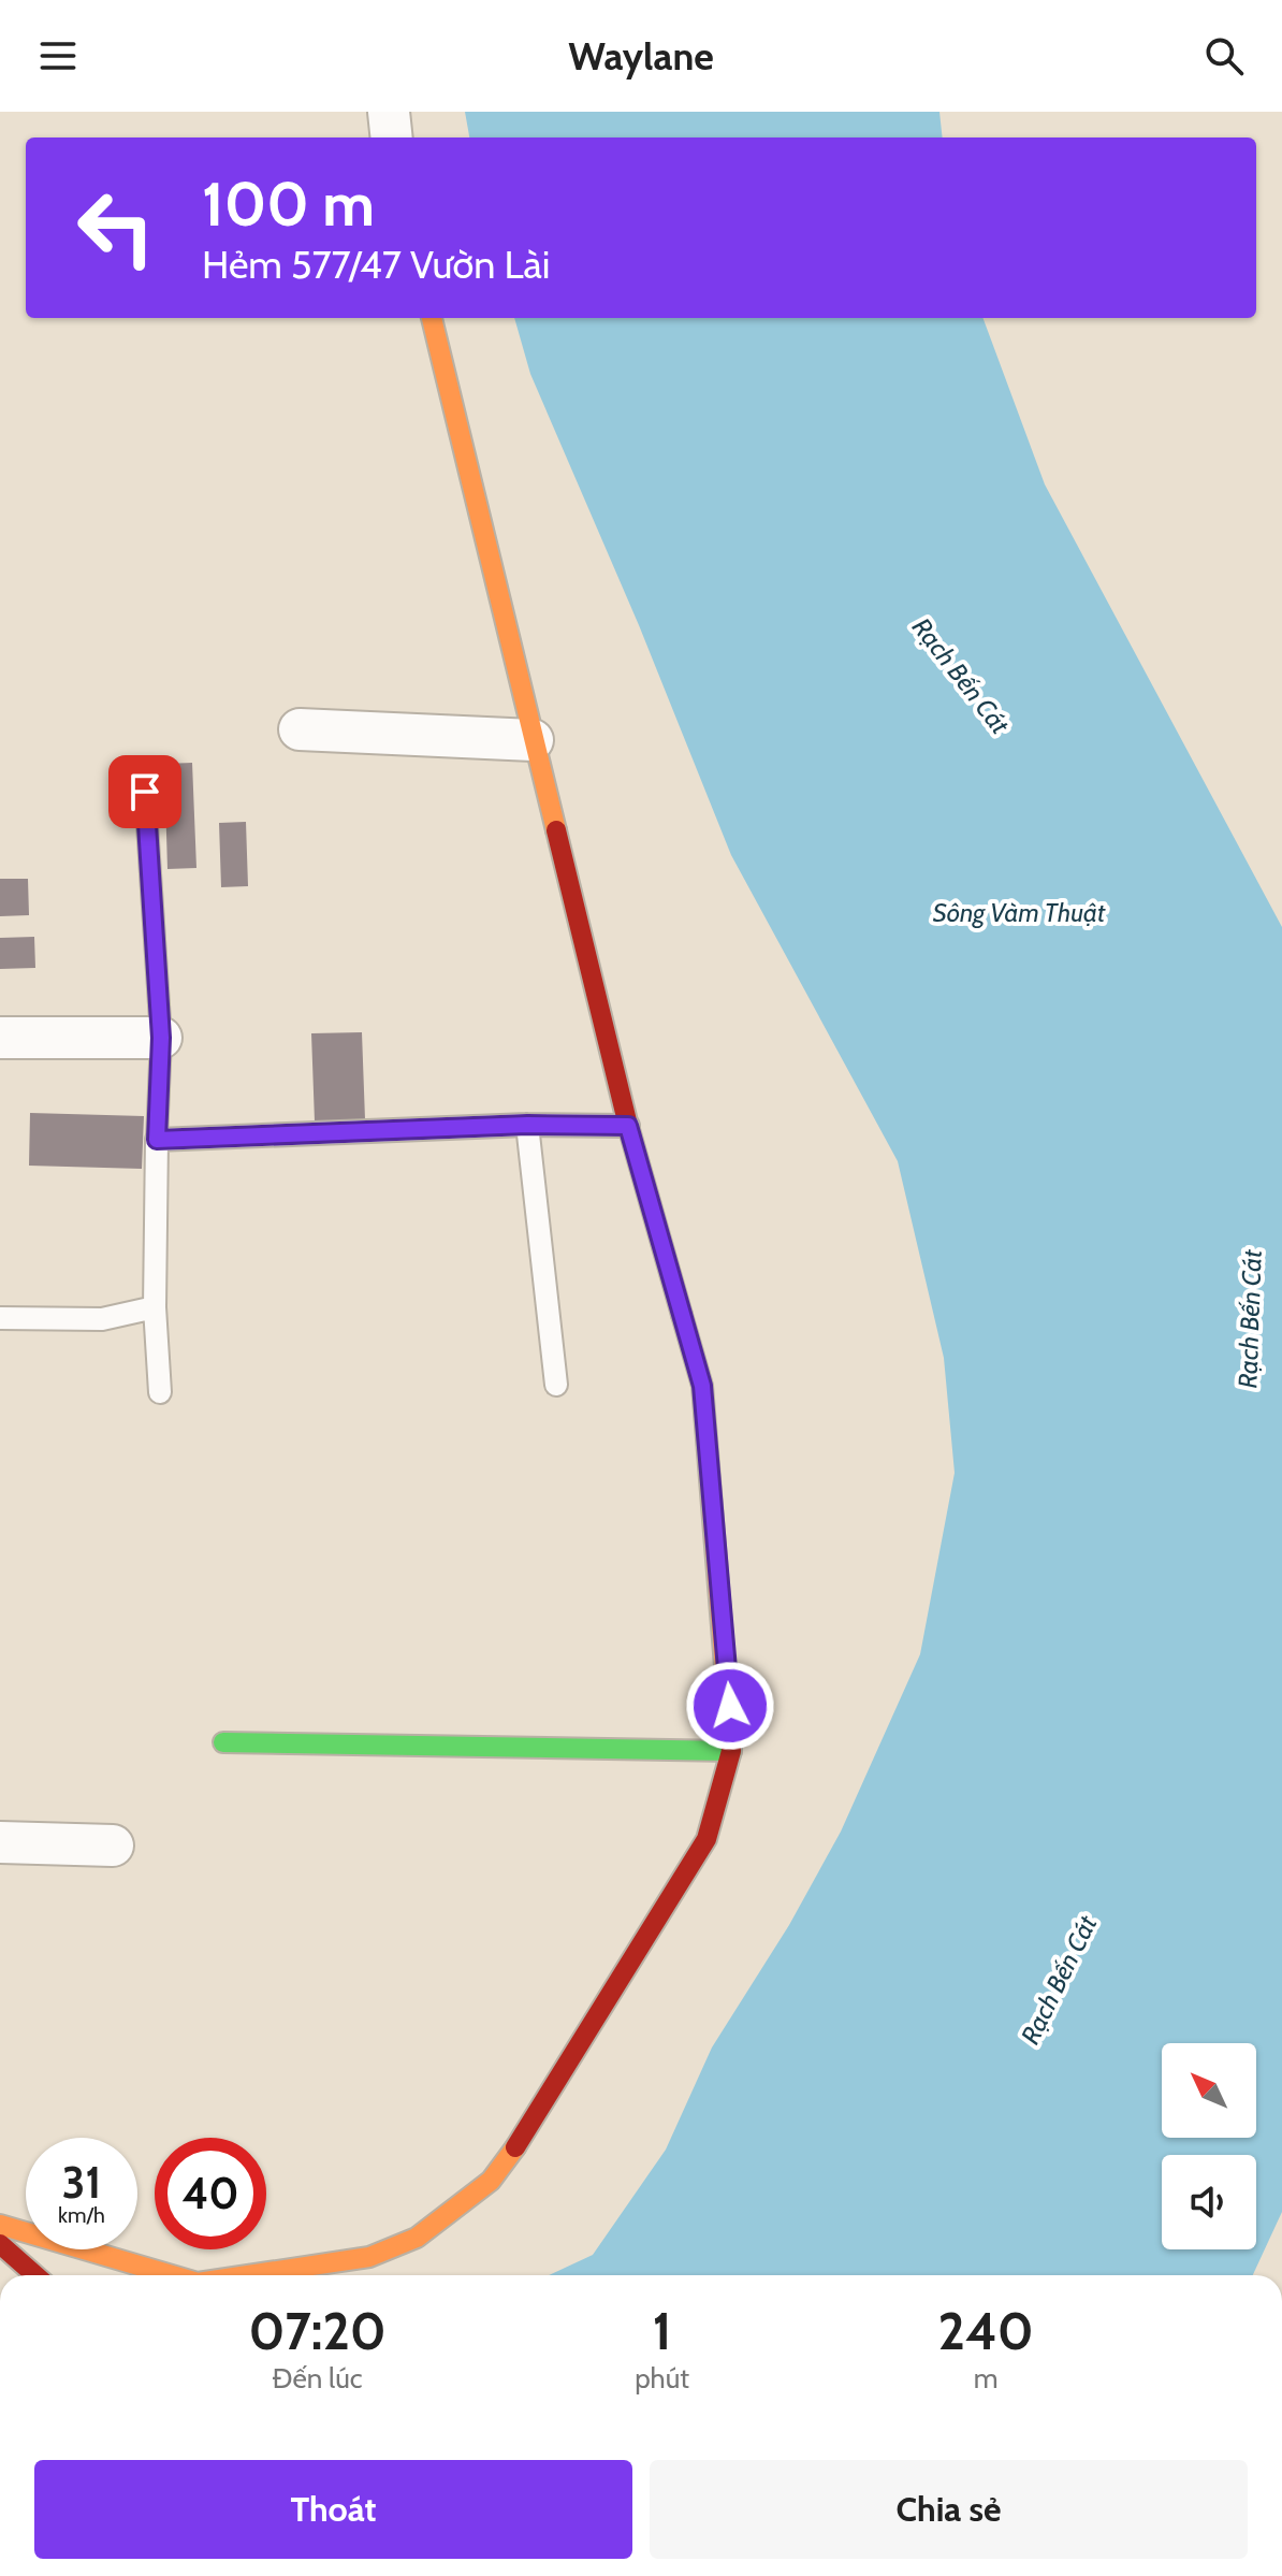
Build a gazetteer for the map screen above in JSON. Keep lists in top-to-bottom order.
{
  "water": ["Rạch Bến Cát", "Sông Vàm Thuật"],
  "north": "top left",
  "page": {
    "header": "Waylane",
    "turn": ["100 m", "Hẻm 577/47 Vườn Lài"],
    "speed": "31 km/h",
    "limit": "40",
    "eta": [
      "07:20",
      "Đến lúc",
      "1",
      "phút",
      "240",
      "m"
    ],
    "buttons": ["Thoát", "Chia sẻ"]
  }
}
